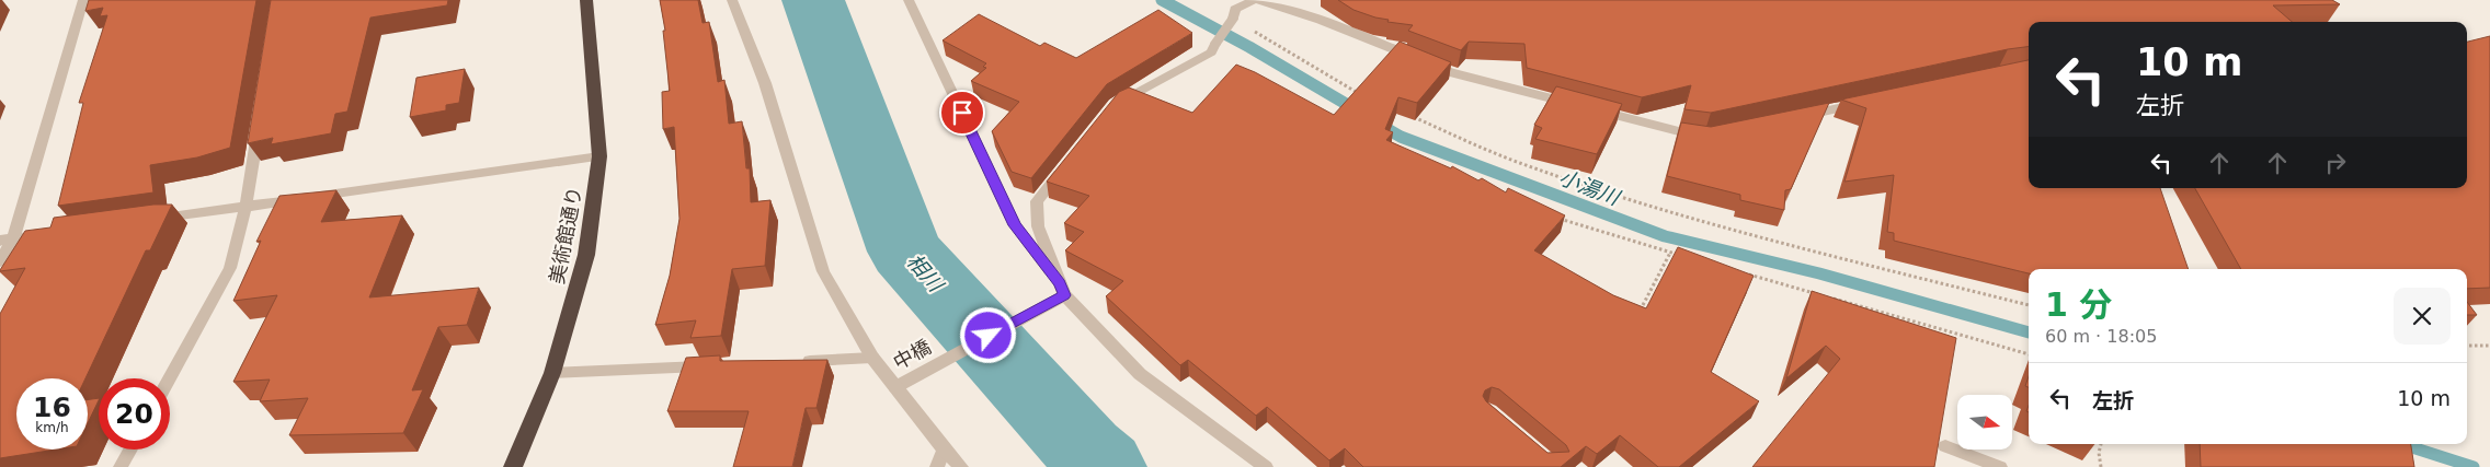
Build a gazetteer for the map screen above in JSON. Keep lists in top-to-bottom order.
{
  "streets": {
    "highway": ["美術館通り"],
    "street": ["中橋"]
  },
  "water": ["小湯川", "相川"],
  "north": "right",
  "page": {
    "turn": ["10 m", "左折"],
    "heading": ["1 分", "60 m · 18:05"],
    "list": [
      {
        "name": "左折",
        "value": "10 m"
      }
    ],
    "speed": "16 km/h",
    "limit": "20"
  }
}
